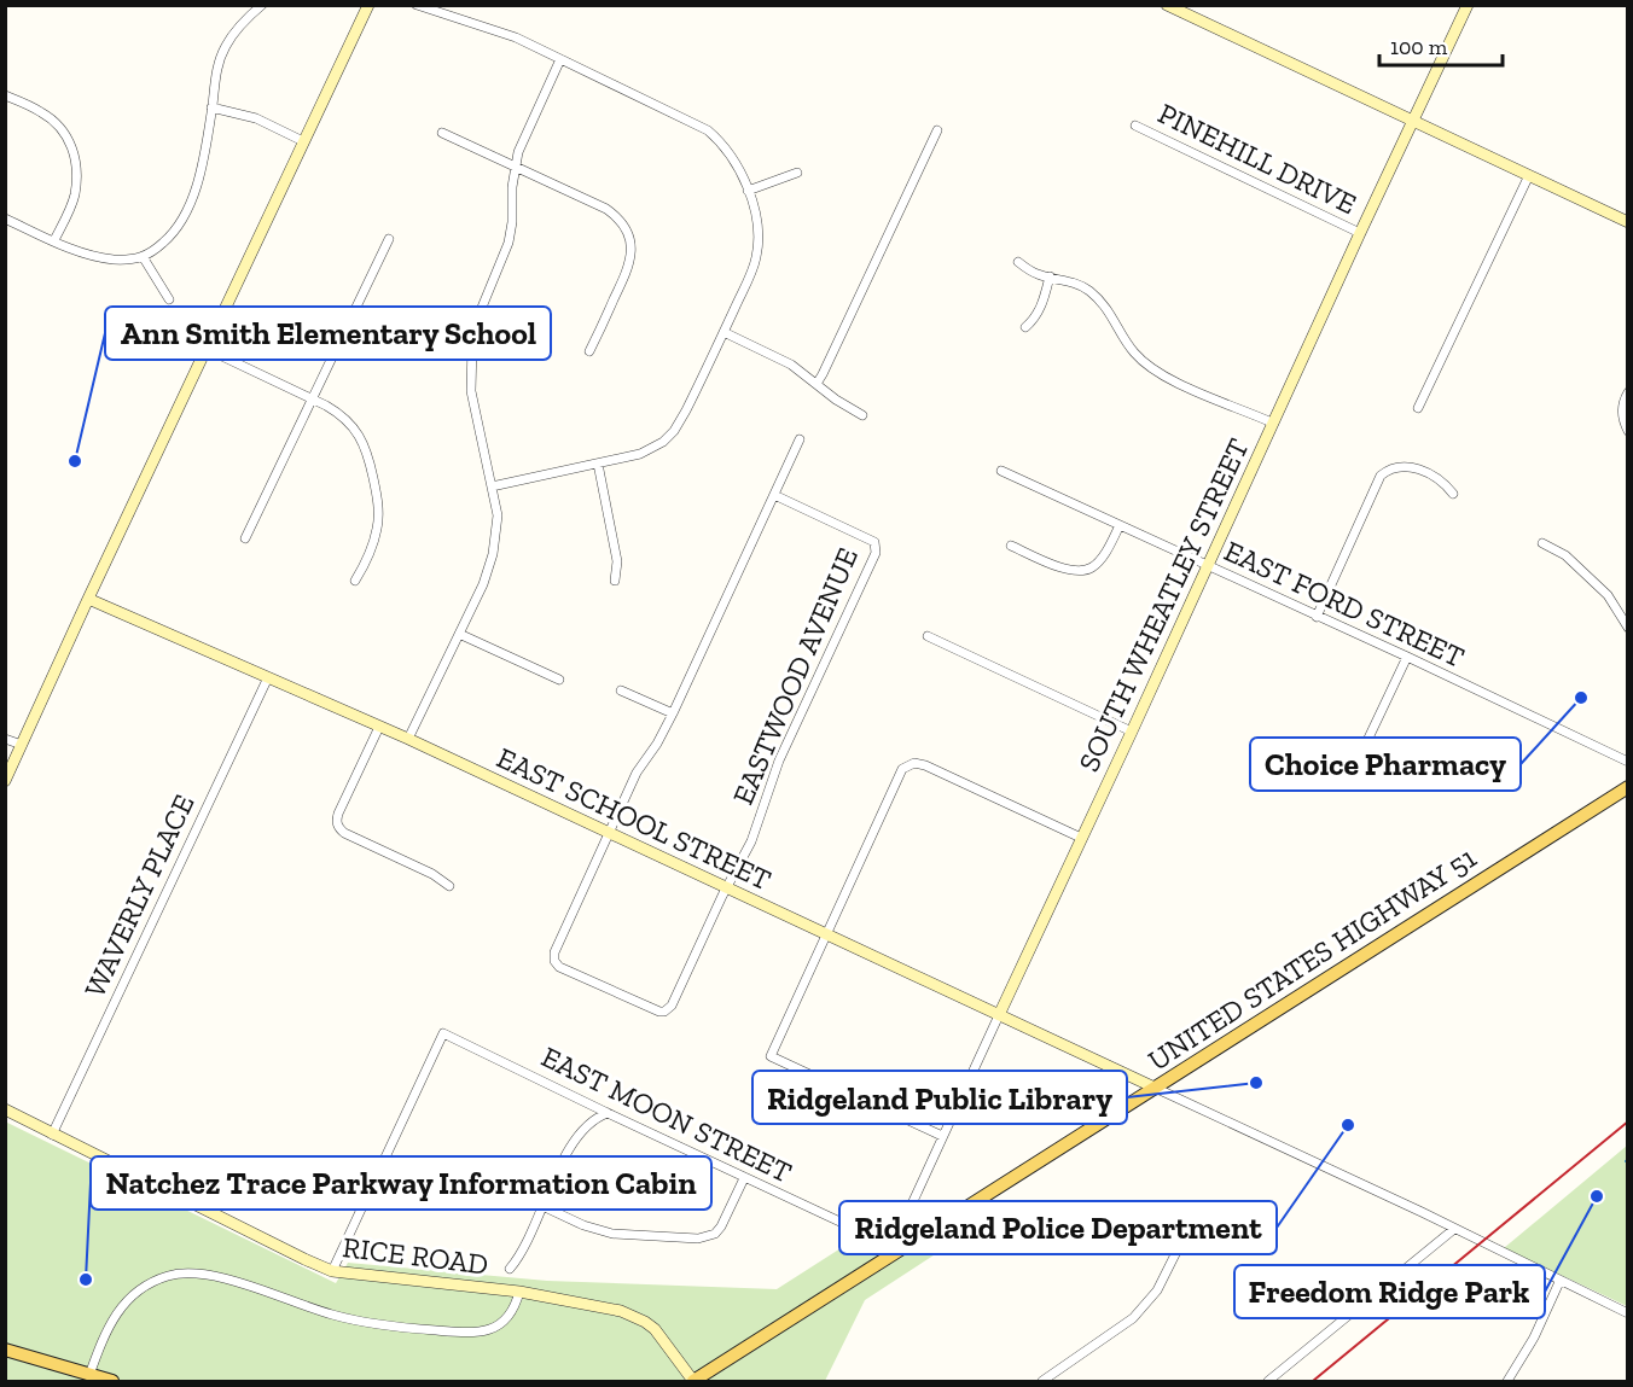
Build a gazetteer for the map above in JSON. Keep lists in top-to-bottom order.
{
  "streets": {
    "main road": ["UNITED STATES HIGHWAY 51"],
    "street": [
      "PINEHILL DRIVE",
      "EAST FORD STREET",
      "SOUTH WHEATLEY STREET",
      "EASTWOOD AVENUE",
      "EAST SCHOOL STREET",
      "WAVERLY PLACE",
      "EAST MOON STREET",
      "RICE ROAD"
    ]
  },
  "crossings": [
    ["PINEHILL DRIVE", "SOUTH WHEATLEY STREET"],
    ["EAST FORD STREET", "SOUTH WHEATLEY STREET"],
    ["SOUTH WHEATLEY STREET", "EAST SCHOOL STREET"],
    ["SOUTH WHEATLEY STREET", "EAST MOON STREET"],
    ["EASTWOOD AVENUE", "EAST SCHOOL STREET"],
    ["EAST SCHOOL STREET", "WAVERLY PLACE"],
    ["EAST SCHOOL STREET", "UNITED STATES HIGHWAY 51"],
    ["WAVERLY PLACE", "RICE ROAD"],
    ["UNITED STATES HIGHWAY 51", "RICE ROAD"],
    ["EAST MOON STREET", "RICE ROAD"]
  ],
  "places": [
    "Ann Smith Elementary School",
    "Choice Pharmacy",
    "Ridgeland Public Library",
    "Ridgeland Police Department",
    "Freedom Ridge Park",
    "Natchez Trace Parkway Information Cabin"
  ],
  "scale_bar": "100 m"
}
